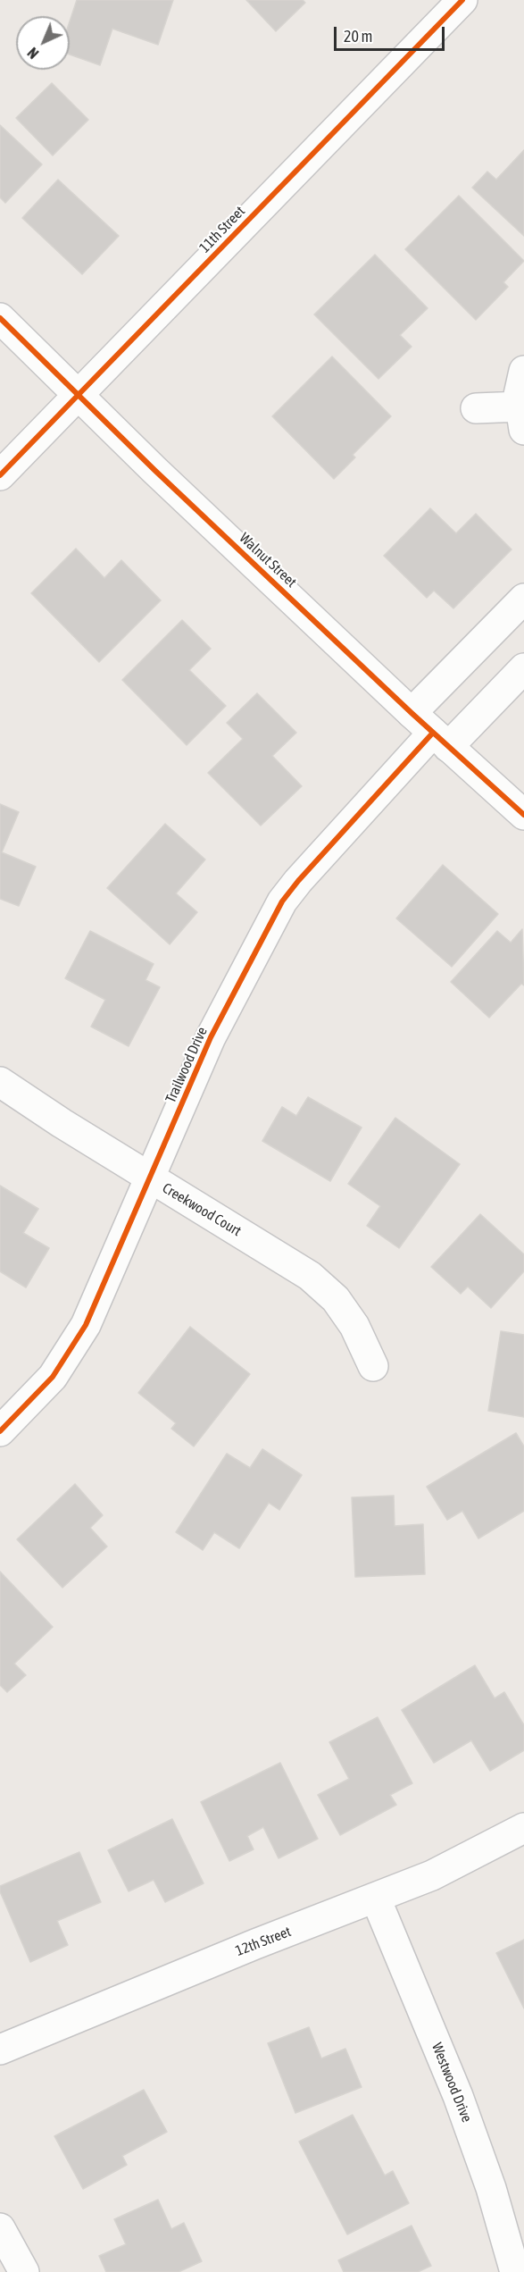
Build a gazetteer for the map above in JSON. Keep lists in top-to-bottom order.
{
  "streets": {
    "street": [
      "11th Street",
      "Walnut Street",
      "Trailwood Drive",
      "Creekwood Court",
      "12th Street",
      "Westwood Drive"
    ]
  },
  "crossings": [
    ["11th Street", "Walnut Street"],
    ["Walnut Street", "Trailwood Drive"],
    ["Trailwood Drive", "Creekwood Court"],
    ["12th Street", "Westwood Drive"]
  ],
  "scale_bar": "20 m",
  "north": "bottom left"
}
